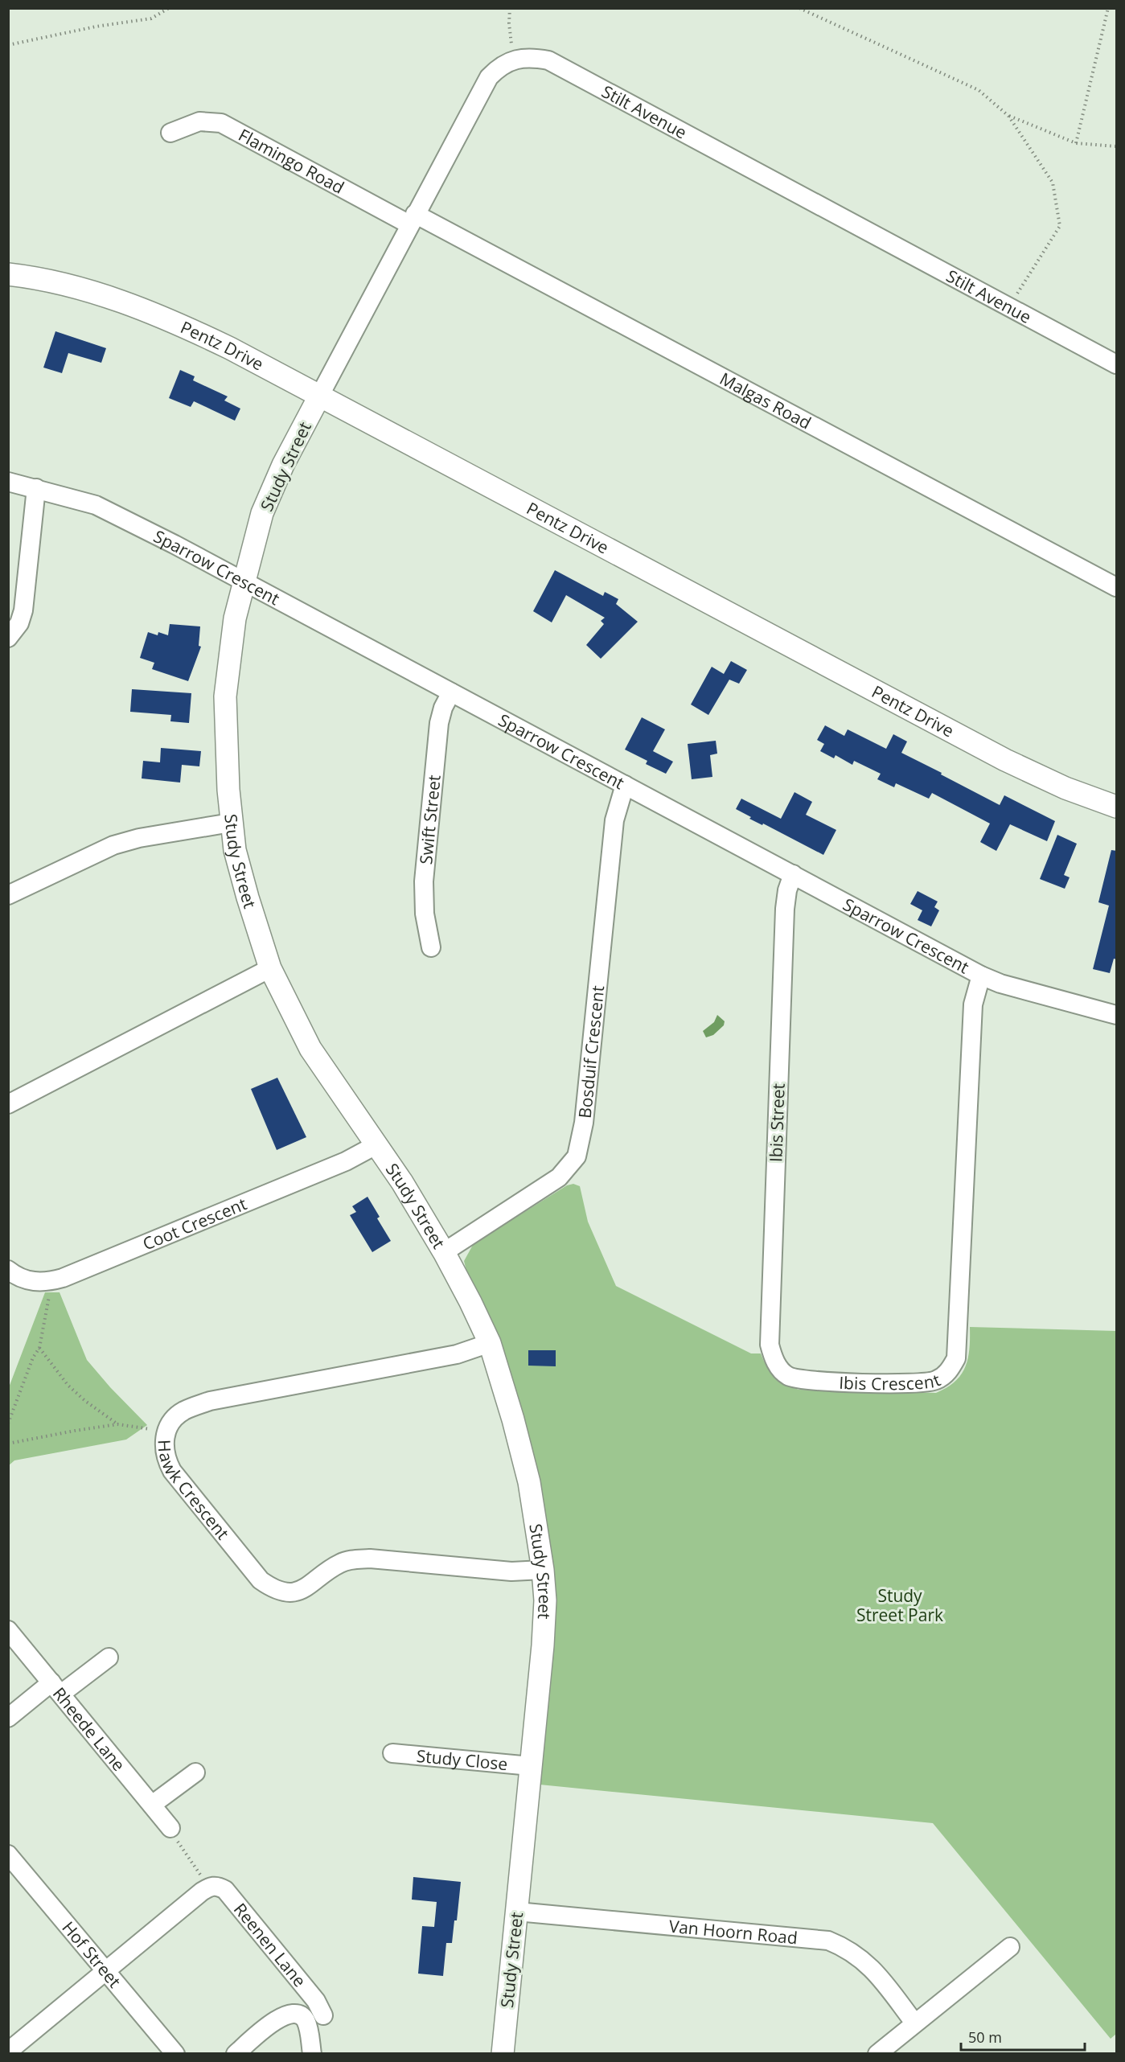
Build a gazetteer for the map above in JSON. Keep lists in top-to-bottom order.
{
  "streets": {
    "street": [
      "Stilt Avenue",
      "Flamingo Road",
      "Pentz Drive",
      "Malgas Road",
      "Study Street",
      "Sparrow Crescent",
      "Swift Street",
      "Bosduif Crescent",
      "Ibis Street",
      "Coot Crescent",
      "Ibis Crescent",
      "Hawk Crescent",
      "Rheede Lane",
      "Study Close",
      "Van Hoorn Road",
      "Reenen Lane",
      "Hof Street"
    ]
  },
  "crossings": [
    ["Stilt Avenue", "Flamingo Road"],
    ["Stilt Avenue", "Pentz Drive"],
    ["Stilt Avenue", "Malgas Road"],
    ["Stilt Avenue", "Study Street"],
    ["Flamingo Road", "Malgas Road"],
    ["Pentz Drive", "Study Street"],
    ["Study Street", "Sparrow Crescent"],
    ["Study Street", "Bosduif Crescent"],
    ["Study Street", "Coot Crescent"],
    ["Study Street", "Hawk Crescent"],
    ["Study Street", "Study Close"],
    ["Study Street", "Van Hoorn Road"],
    ["Sparrow Crescent", "Swift Street"],
    ["Sparrow Crescent", "Bosduif Crescent"],
    ["Sparrow Crescent", "Ibis Street"],
    ["Sparrow Crescent", "Ibis Crescent"],
    ["Ibis Street", "Ibis Crescent"]
  ],
  "parks": ["Study Street Park"],
  "scale_bar": "50 m"
}
